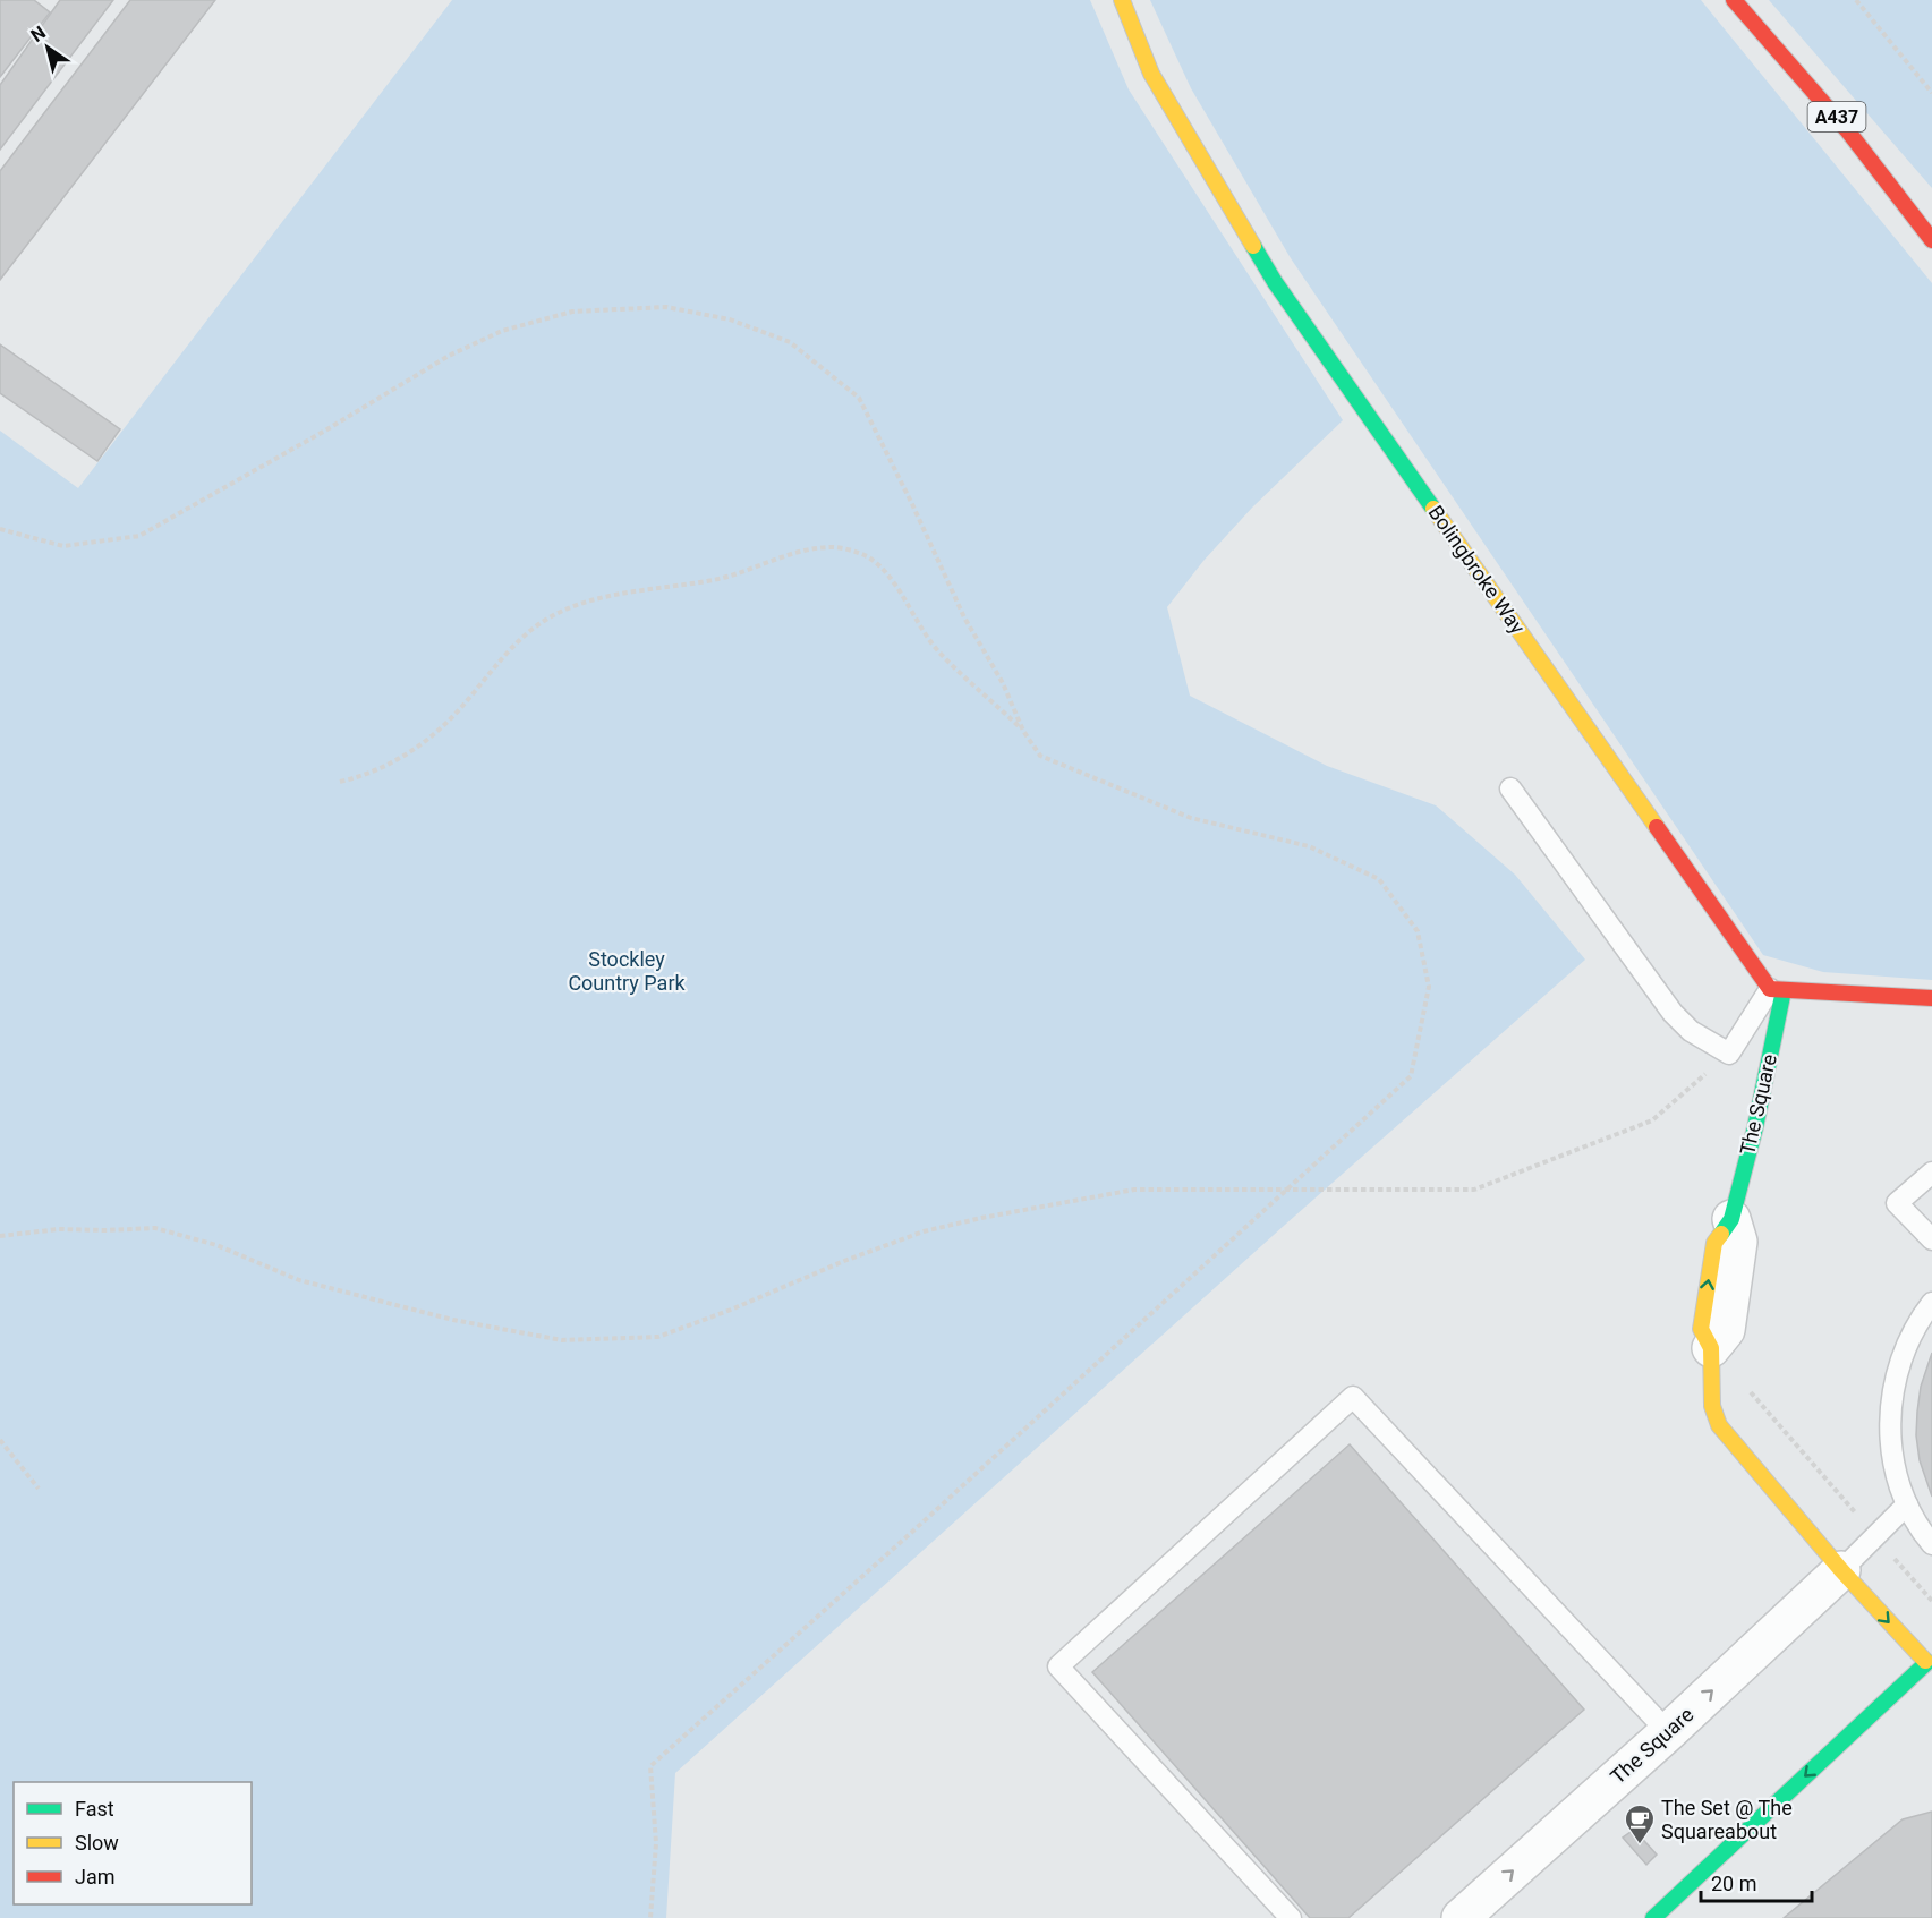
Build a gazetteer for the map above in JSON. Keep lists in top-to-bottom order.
{
  "streets": {
    "street": ["A437", "Bolingbroke Way", "The Square"]
  },
  "crossings": [
    ["Bolingbroke Way", "The Square"]
  ],
  "parks": ["Stockley Country Park"],
  "places": {
    "cafe": ["The Set @ The Squareabout"]
  },
  "legend": ["Fast", "Slow", "Jam"],
  "scale_bar": "20 m",
  "north": "top left"
}
